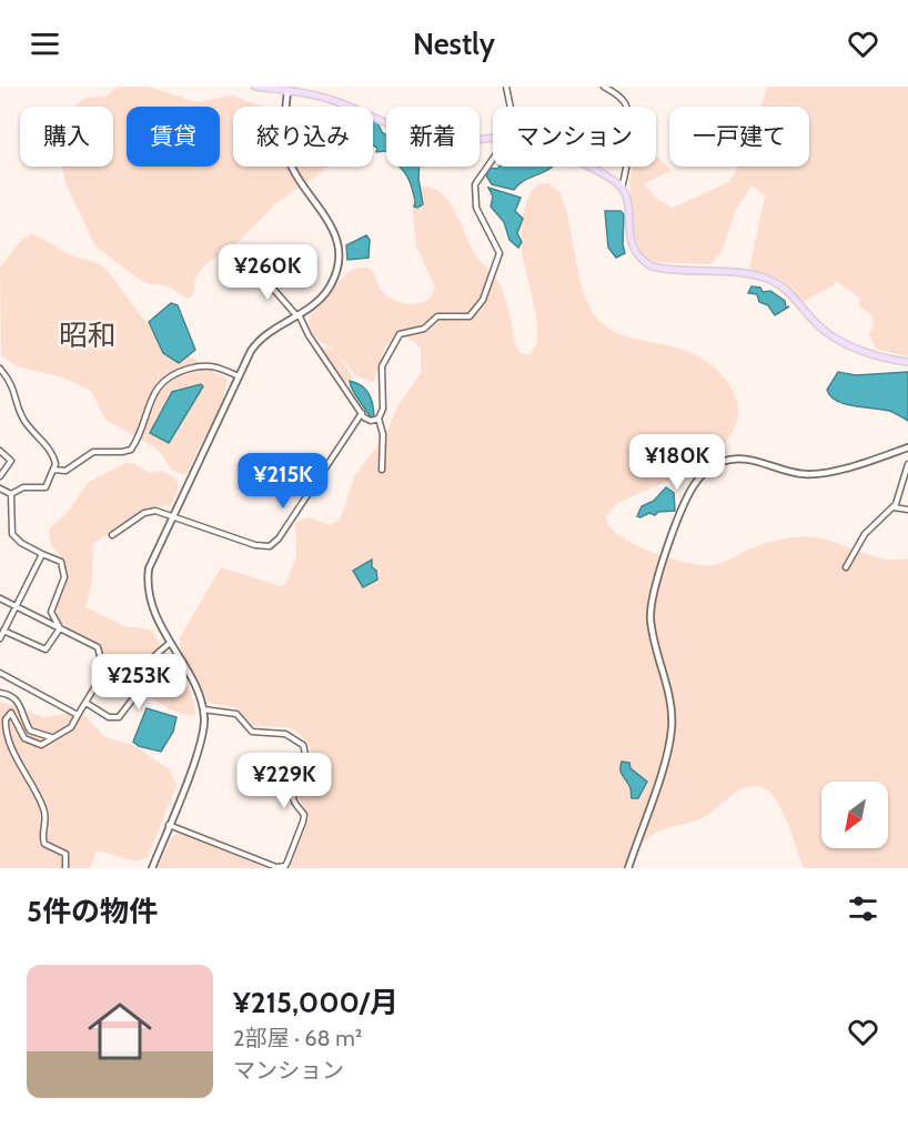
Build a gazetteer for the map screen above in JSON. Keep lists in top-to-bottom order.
{
  "districts": ["昭和"],
  "north": "bottom left",
  "page": {
    "header": "Nestly",
    "chip": [
      "購入",
      "賃貸",
      "絞り込み",
      "新着",
      "マンション",
      "一戸建て"
    ],
    "price": [
      "¥260K",
      "¥180K",
      "¥215K",
      "¥253K",
      "¥229K"
    ],
    "heading": "5件の物件",
    "list": [
      {
        "name": "¥215,000/月",
        "note": "2部屋 · 68 m² · マンション"
      }
    ]
  }
}
